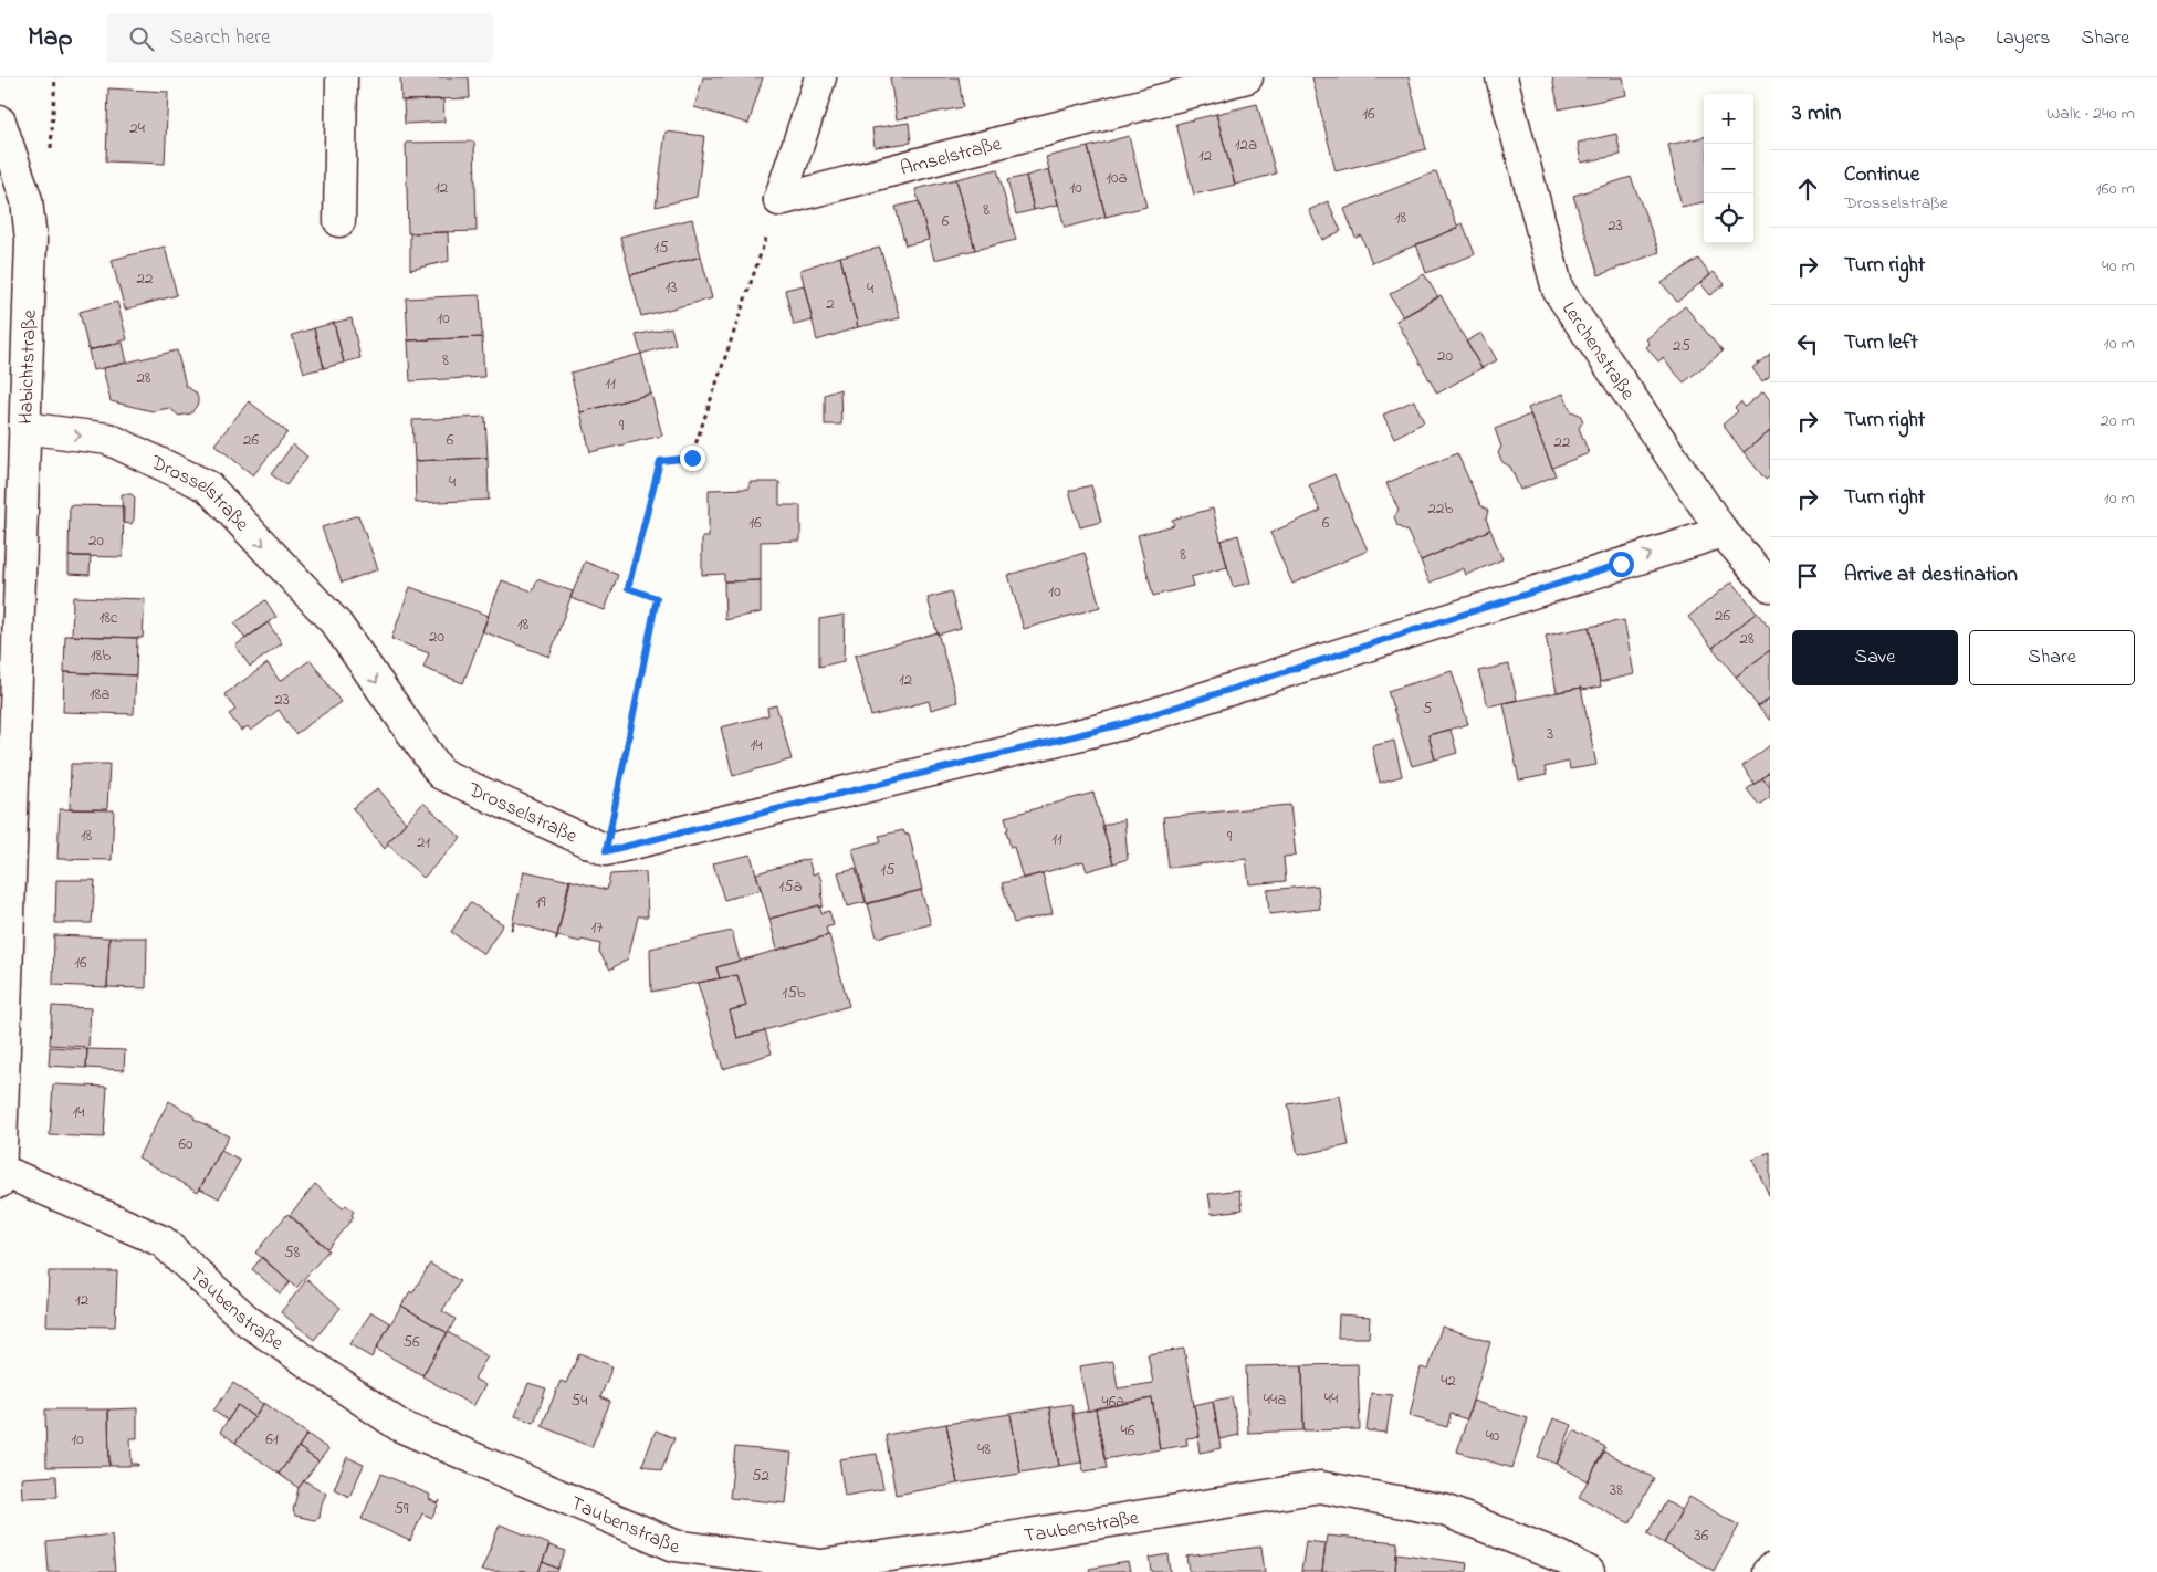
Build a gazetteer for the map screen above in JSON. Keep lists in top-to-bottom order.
{
  "streets": {
    "street": [
      "Amselstraße",
      "Lerchenstraße",
      "Habichtstraße",
      "Drosselstraße",
      "Taubenstraße"
    ]
  },
  "crossings": [
    ["Habichtstraße", "Drosselstraße"],
    ["Habichtstraße", "Taubenstraße"]
  ],
  "one_way": ["Drosselstraße"],
  "house_numbers": [
    "16",
    "24",
    "12a",
    "12",
    "10a",
    "12",
    "10",
    "8",
    "18",
    "6",
    "23",
    "15",
    "22",
    "13",
    "4",
    "2",
    "10",
    "25",
    "20",
    "8",
    "28",
    "11",
    "9",
    "26",
    "6",
    "22",
    "4",
    "22b",
    "16",
    "6",
    "20",
    "8",
    "10",
    "26",
    "18c",
    "18",
    "20",
    "28",
    "18b",
    "12",
    "18a",
    "23",
    "5",
    "3",
    "14",
    "18",
    "9",
    "11",
    "21",
    "15",
    "15a",
    "19",
    "17",
    "16",
    "15b",
    "14",
    "60",
    "58",
    "12",
    "56",
    "42",
    "44",
    "44a",
    "54",
    "46a",
    "46",
    "40",
    "10",
    "61",
    "48",
    "52",
    "38",
    "59",
    "36"
  ],
  "page": {
    "header": "Map",
    "search": "Search here",
    "nav": ["Map", "Layers", "Share"],
    "heading": ["3 min", "Walk · 240 m"],
    "map_buttons": ["+", "−"],
    "list": [
      ["Continue", "Drosselstraße", "160 m"],
      ["Turn right", "40 m"],
      ["Turn left", "10 m"],
      ["Turn right", "20 m"],
      ["Turn right", "10 m"],
      "Arrive at destination"
    ],
    "buttons": ["Save", "Share"]
  }
}
